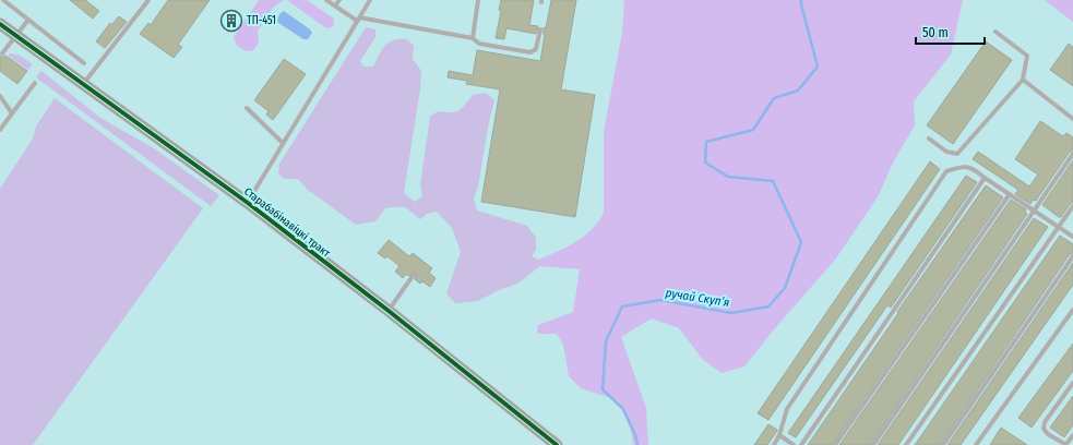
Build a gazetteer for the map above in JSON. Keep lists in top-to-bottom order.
{
  "streets": {
    "street": ["Старабабінавіцкі тракт"]
  },
  "water": ["ручай Скупʼя"],
  "places": {
    "building": ["ТП-451"]
  },
  "scale_bar": "50 m"
}
